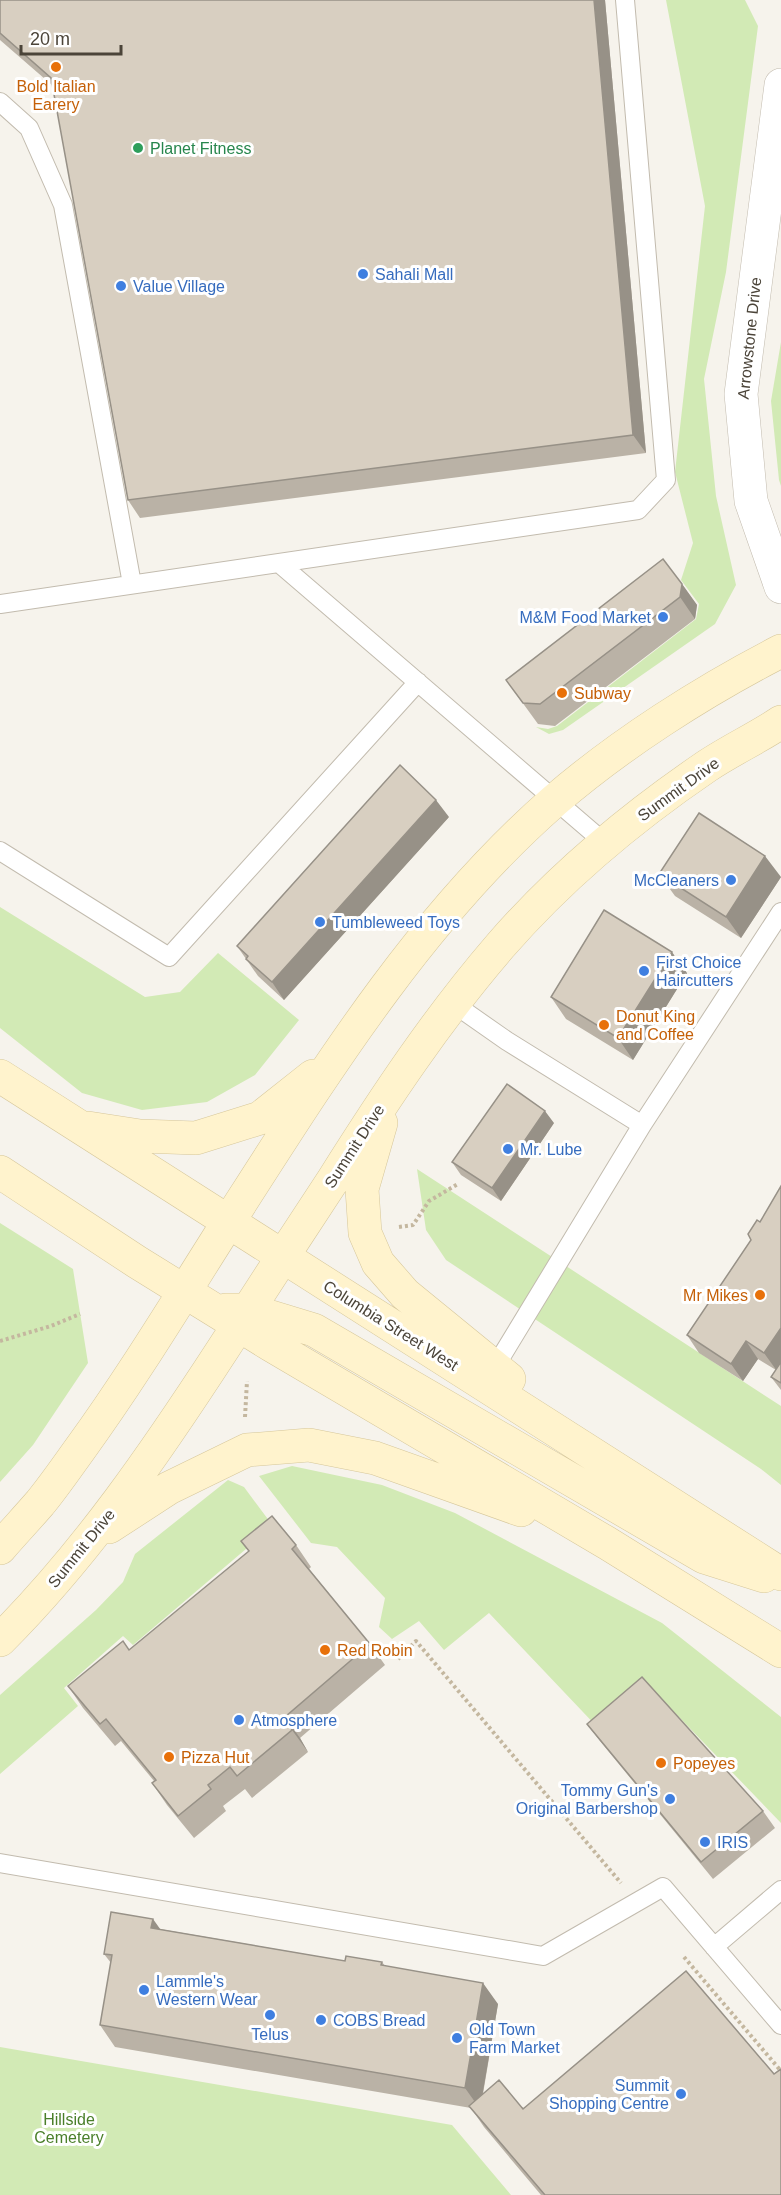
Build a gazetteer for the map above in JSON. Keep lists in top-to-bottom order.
{
  "streets": {
    "main road": ["Summit Drive", "Columbia Street West"],
    "street": ["Arrowstone Drive"]
  },
  "crossings": [
    ["Summit Drive", "Columbia Street West"]
  ],
  "parks": ["Hillside Cemetery"],
  "places": [
    "Bold Italian Earery",
    "Planet Fitness",
    "Sahali Mall",
    "Value Village",
    "M&M Food Market",
    "Subway",
    "McCleaners",
    "Tumbleweed Toys",
    "First Choice Haircutters",
    "Donut King and Coffee",
    "Mr. Lube",
    "Mr Mikes",
    "Red Robin",
    "Atmosphere",
    "Pizza Hut",
    "Popeyes",
    "Tommy Gun's Original Barbershop",
    "IRIS",
    "Lammle's Western Wear",
    "Telus",
    "COBS Bread",
    "Old Town Farm Market",
    "Summit Shopping Centre"
  ],
  "scale_bar": "20 m"
}
